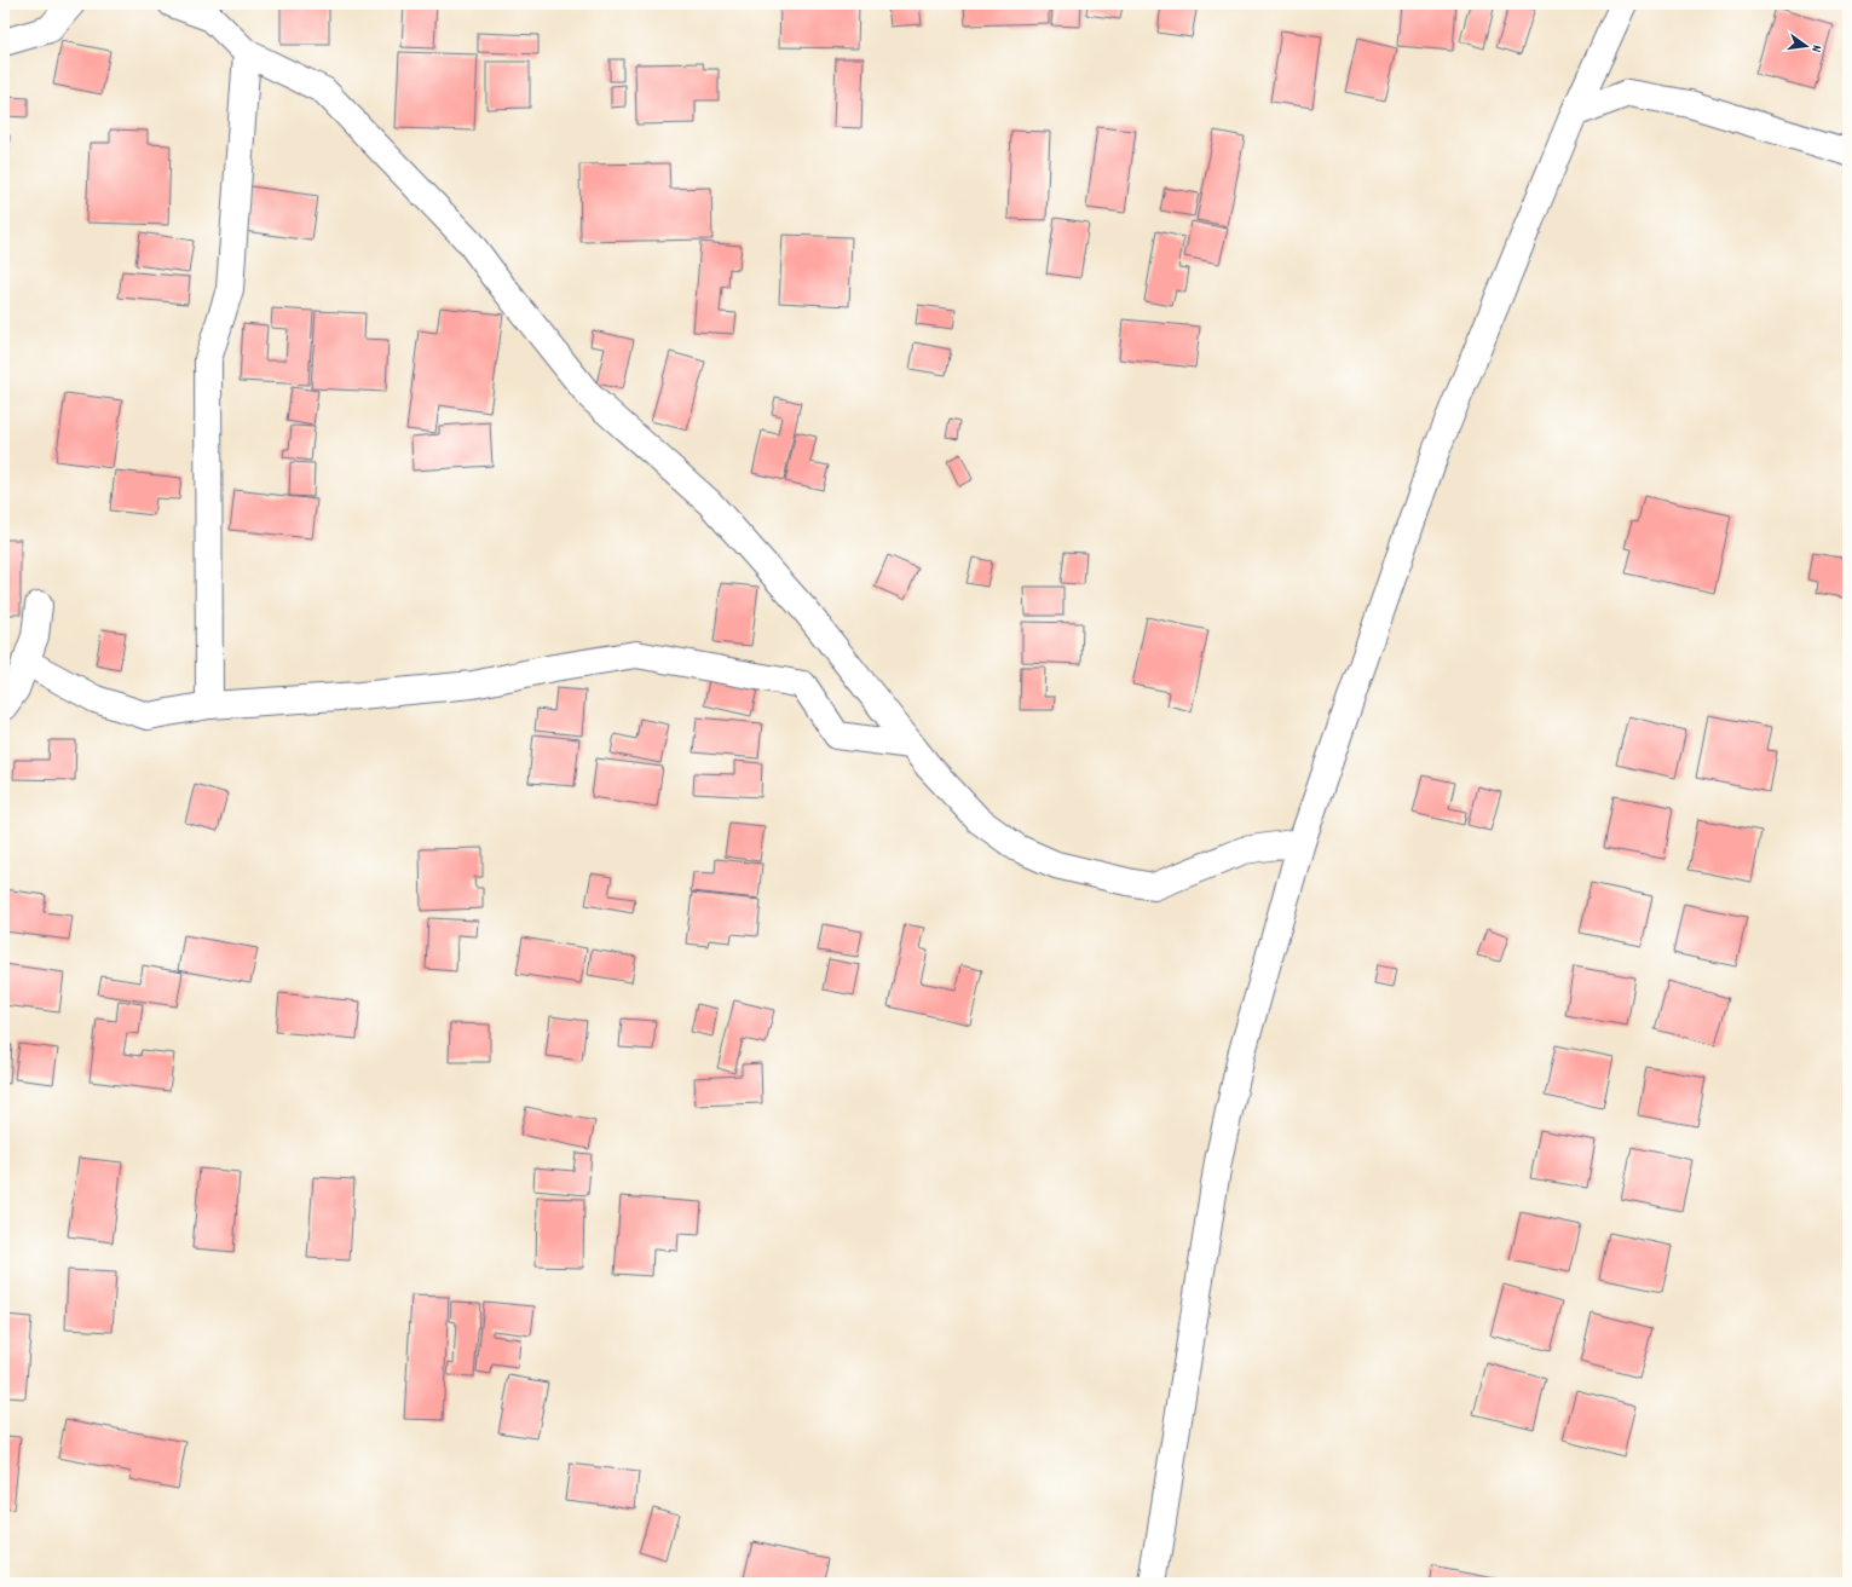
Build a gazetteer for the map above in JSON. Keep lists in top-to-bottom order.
{
  "north": "right"
}
